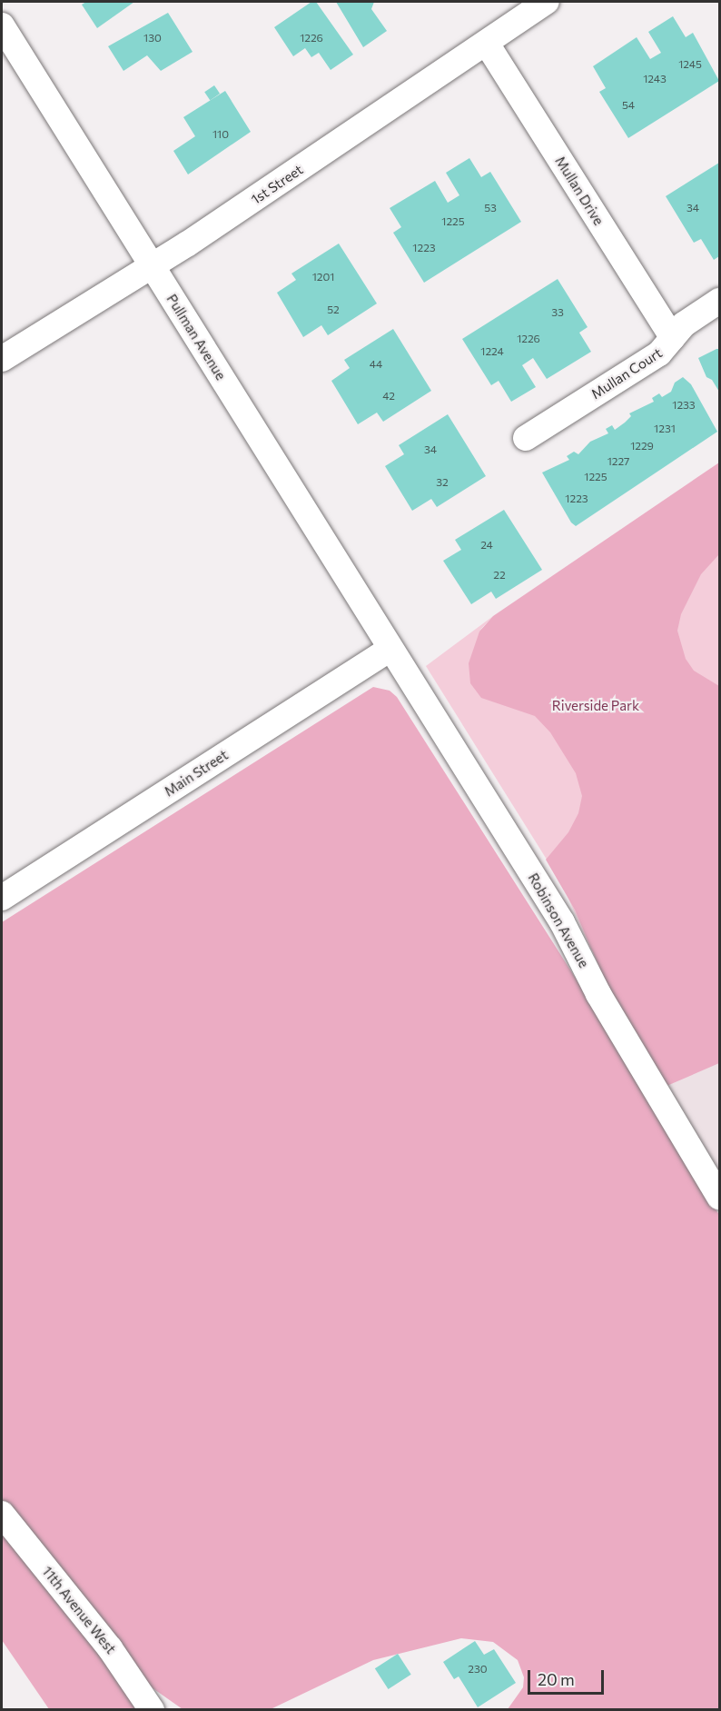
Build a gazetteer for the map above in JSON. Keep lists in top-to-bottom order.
{
  "streets": {
    "street": [
      "1st Street",
      "Mullan Drive",
      "Pullman Avenue",
      "Mullan Court",
      "Main Street",
      "Robinson Avenue",
      "11th Avenue West"
    ]
  },
  "crossings": [
    ["1st Street", "Mullan Drive"],
    ["1st Street", "Pullman Avenue"],
    ["Mullan Drive", "Mullan Court"],
    ["Pullman Avenue", "Main Street"],
    ["Pullman Avenue", "Robinson Avenue"],
    ["Main Street", "Robinson Avenue"]
  ],
  "parks": ["Riverside Park"],
  "house_numbers": [
    "130",
    "1226",
    "1245",
    "1243",
    "54",
    "110",
    "53",
    "34",
    "1225",
    "1223",
    "1201",
    "52",
    "33",
    "1226",
    "1224",
    "44",
    "42",
    "1233",
    "1231",
    "1229",
    "34",
    "1227",
    "1225",
    "32",
    "1223",
    "24",
    "22",
    "230"
  ],
  "scale_bar": "20 m"
}
